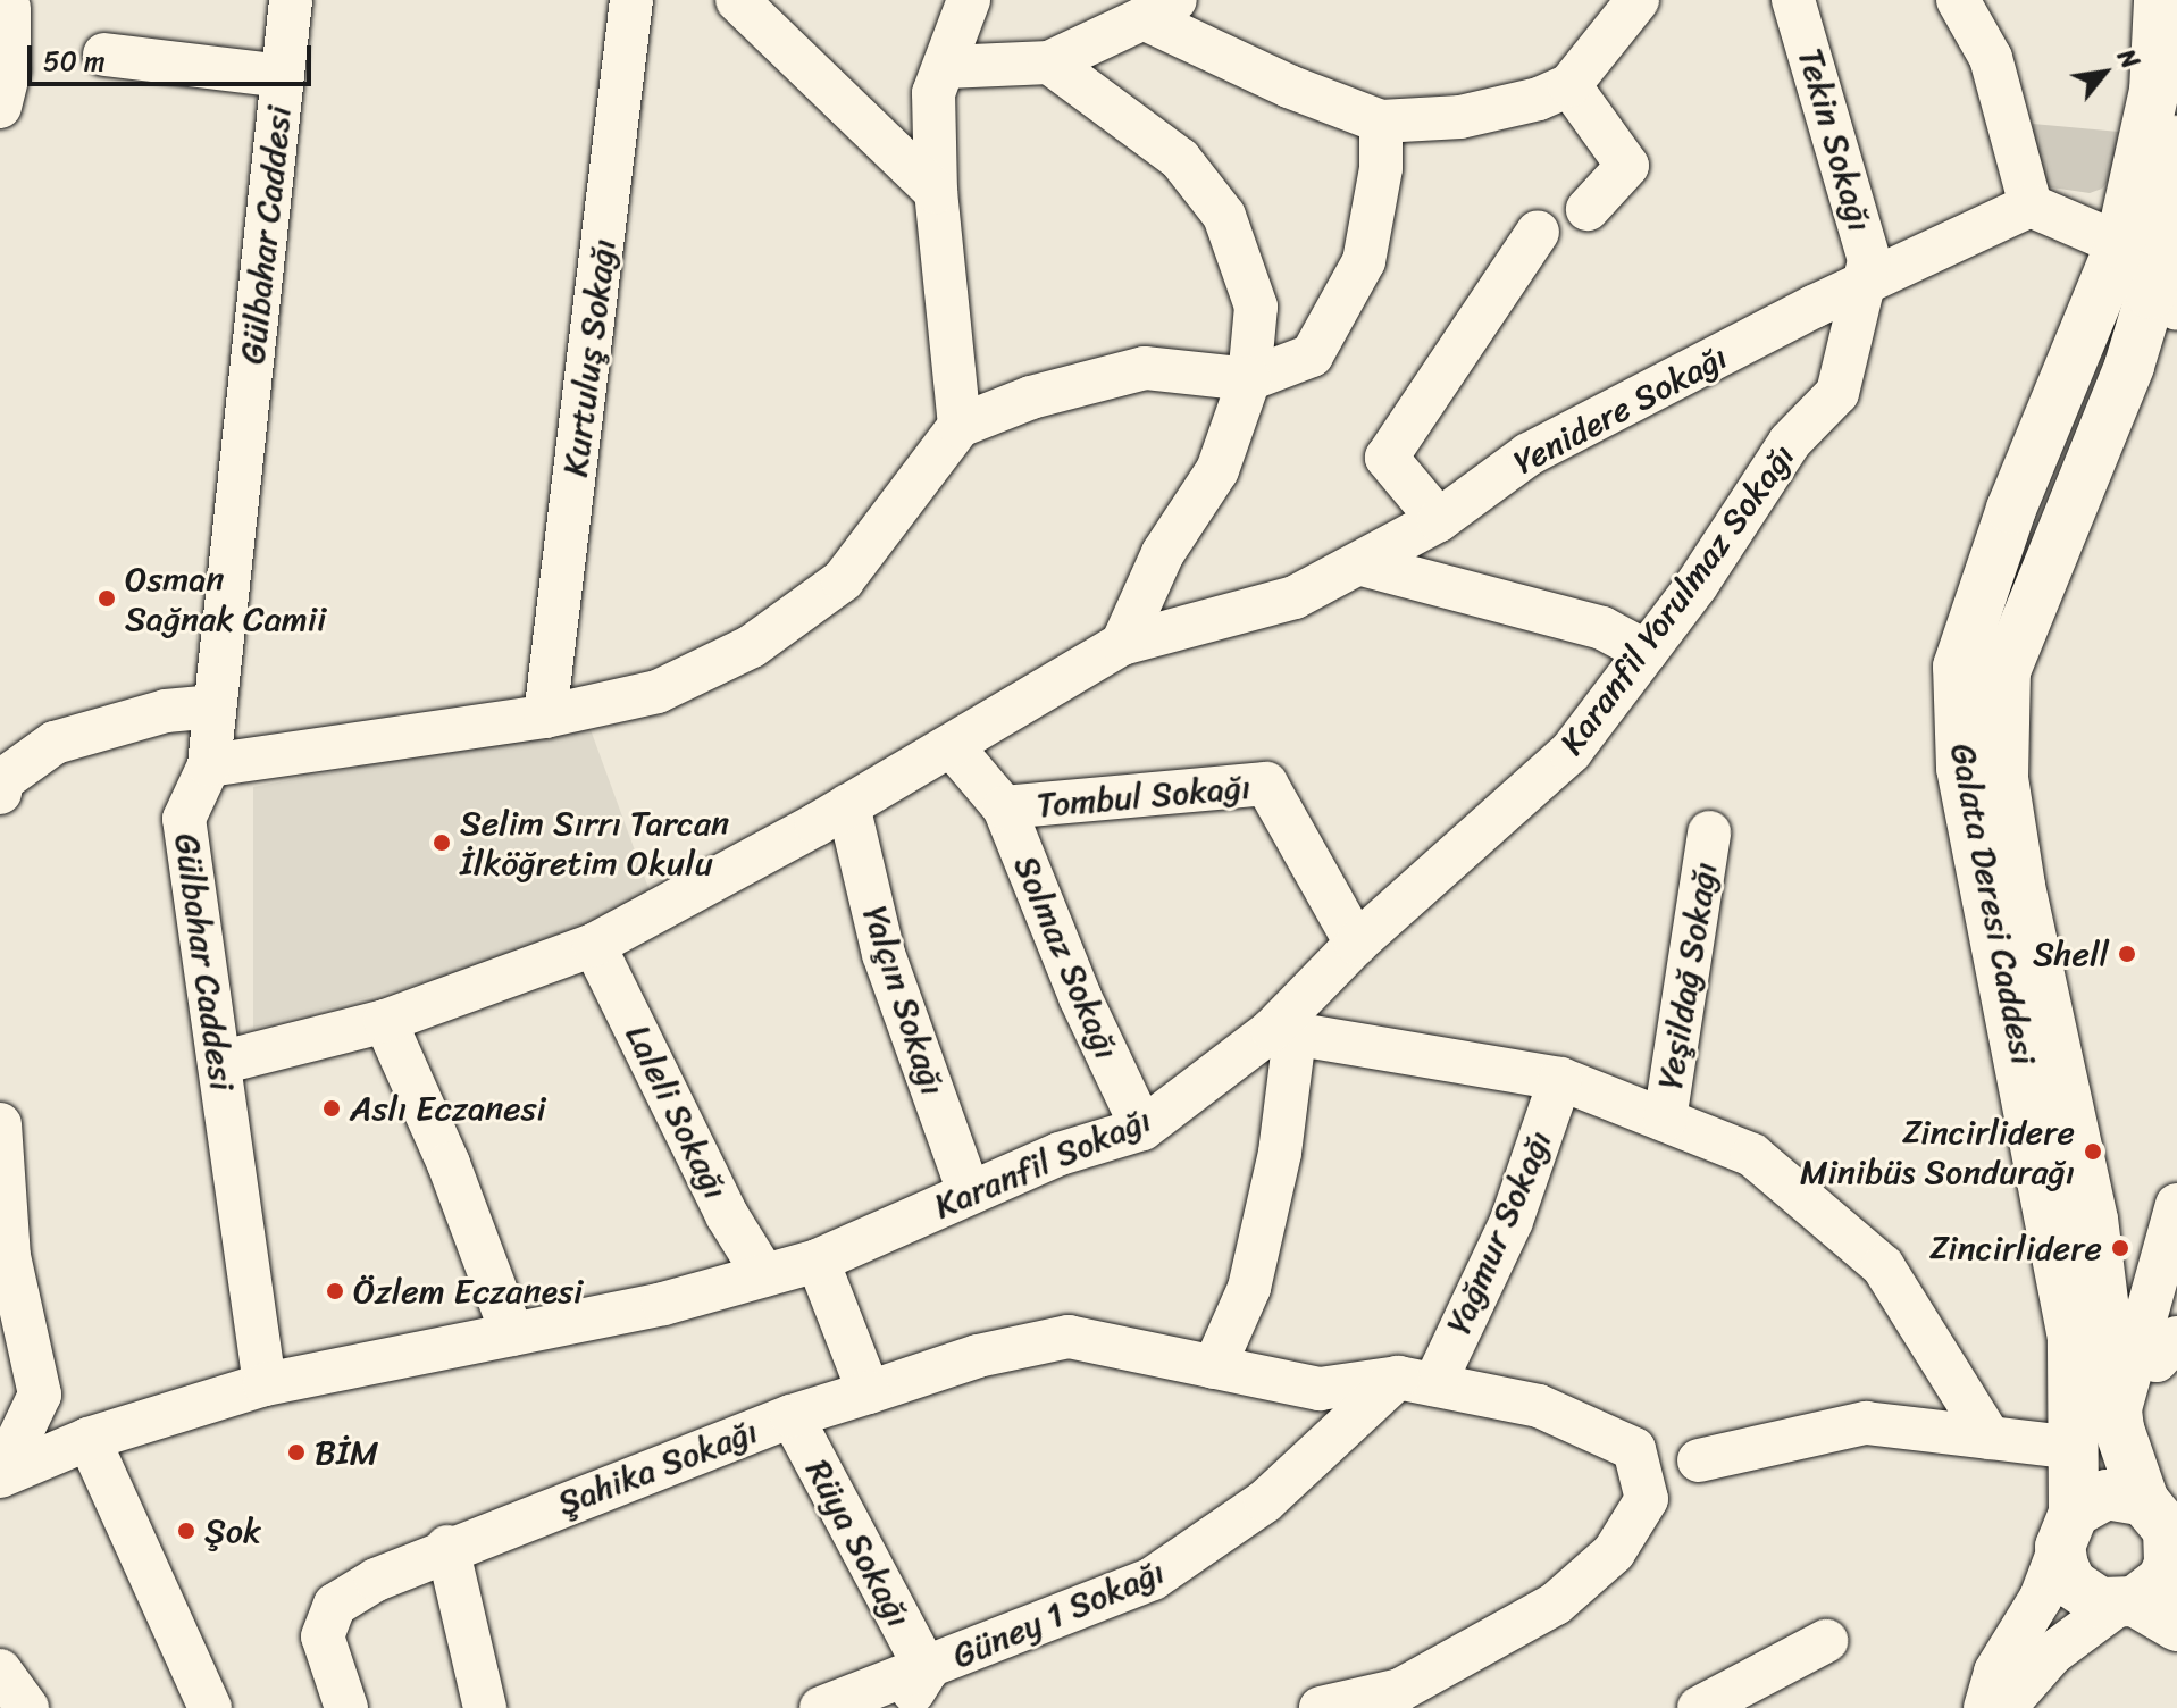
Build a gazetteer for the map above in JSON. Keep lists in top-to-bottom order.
{
  "streets": {
    "main road": ["Galata Deresi Caddesi"],
    "street": [
      "Tekin Sokağı",
      "Gülbahar Caddesi",
      "Kurtuluş Sokağı",
      "Yenidere Sokağı",
      "Karanfil Yorulmaz Sokağı",
      "Tombul Sokağı",
      "Solmaz Sokağı",
      "Yeşildağ Sokağı",
      "Yalçın Sokağı",
      "Laleli Sokağı",
      "Karanfil Sokağı",
      "Yağmur Sokağı",
      "Şahika Sokağı",
      "Rüya Sokağı",
      "Güney 1 Sokağı"
    ]
  },
  "crossings": [
    ["Tekin Sokağı", "Yenidere Sokağı"],
    ["Tekin Sokağı", "Karanfil Yorulmaz Sokağı"],
    ["Gülbahar Caddesi", "Yenidere Sokağı"],
    ["Gülbahar Caddesi", "Karanfil Sokağı"],
    ["Yenidere Sokağı", "Karanfil Yorulmaz Sokağı"],
    ["Yenidere Sokağı", "Solmaz Sokağı"],
    ["Yenidere Sokağı", "Yalçın Sokağı"],
    ["Yenidere Sokağı", "Laleli Sokağı"],
    ["Karanfil Yorulmaz Sokağı", "Tombul Sokağı"],
    ["Karanfil Yorulmaz Sokağı", "Karanfil Sokağı"],
    ["Tombul Sokağı", "Solmaz Sokağı"],
    ["Solmaz Sokağı", "Karanfil Sokağı"],
    ["Yalçın Sokağı", "Karanfil Sokağı"],
    ["Laleli Sokağı", "Karanfil Sokağı"],
    ["Yağmur Sokağı", "Şahika Sokağı"],
    ["Yağmur Sokağı", "Güney 1 Sokağı"],
    ["Şahika Sokağı", "Rüya Sokağı"],
    ["Şahika Sokağı", "Güney 1 Sokağı"],
    ["Rüya Sokağı", "Güney 1 Sokağı"]
  ],
  "places": [
    "Osman Sağnak Camii",
    "Selim Sırrı Tarcan İlköğretim Okulu",
    "Shell",
    "Aslı Eczanesi",
    "Zincirlidere Minibüs Sondurağı",
    "Zincirlidere",
    "Özlem Eczanesi",
    "BİM",
    "Şok"
  ],
  "scale_bar": "50 m",
  "north": "top right"
}
